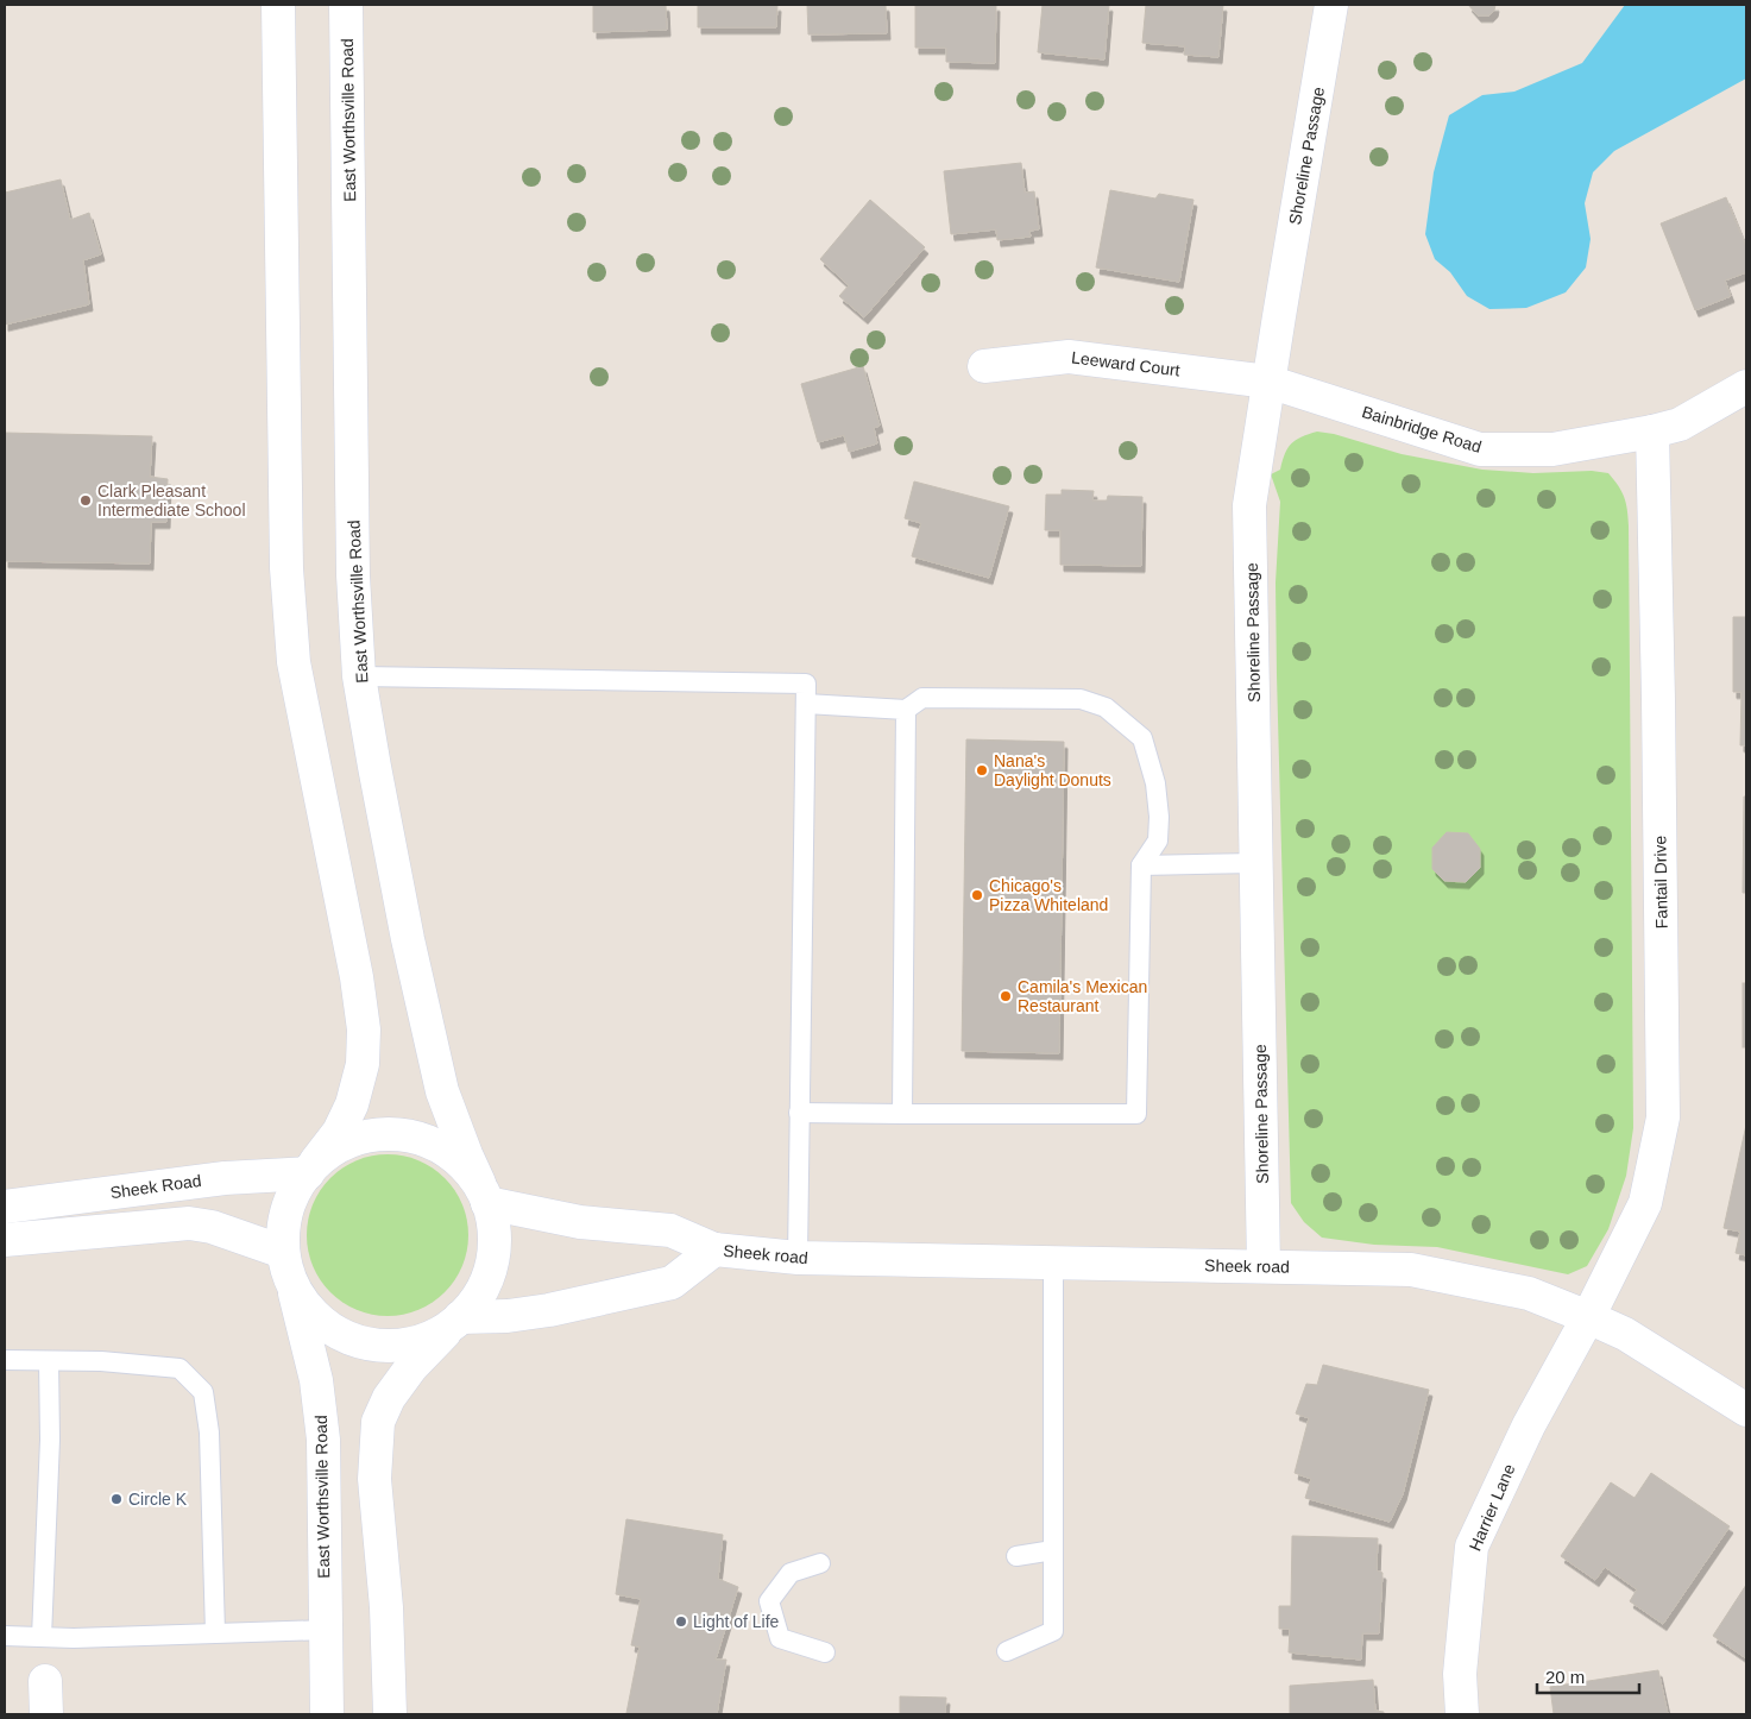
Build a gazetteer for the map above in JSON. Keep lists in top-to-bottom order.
{
  "streets": {
    "street": [
      "East Worthsville Road",
      "Shoreline Passage",
      "Leeward Court",
      "Bainbridge Road",
      "Fantail Drive",
      "Sheek Road",
      "Sheek road",
      "Harrier Lane"
    ]
  },
  "crossings": [
    ["East Worthsville Road", "Sheek Road"],
    ["East Worthsville Road", "Sheek road"],
    ["Shoreline Passage", "Leeward Court"],
    ["Shoreline Passage", "Bainbridge Road"],
    ["Shoreline Passage", "Sheek road"],
    ["Leeward Court", "Bainbridge Road"],
    ["Bainbridge Road", "Fantail Drive"],
    ["Fantail Drive", "Sheek road"],
    ["Fantail Drive", "Harrier Lane"],
    ["Sheek Road", "Sheek road"],
    ["Sheek road", "Harrier Lane"]
  ],
  "places": [
    "Clark Pleasant Intermediate School",
    "Nana's Daylight Donuts",
    "Chicago's Pizza Whiteland",
    "Camila's Mexican Restaurant",
    "Circle K",
    "Light of Life"
  ],
  "scale_bar": "20 m"
}
